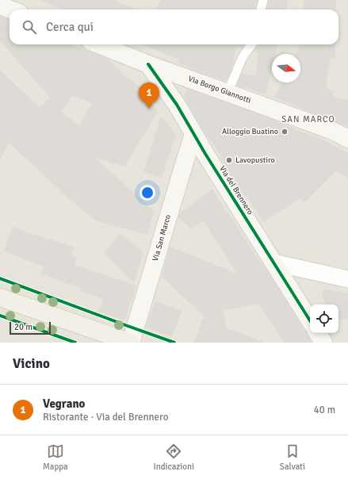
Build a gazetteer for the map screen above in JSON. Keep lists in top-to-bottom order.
{
  "streets": {
    "street": ["Via Borgo Giannotti", "Via del Brennero", "Via San Marco"]
  },
  "crossings": [
    ["Via Borgo Giannotti", "Via del Brennero"],
    ["Via del Brennero", "Via San Marco"]
  ],
  "districts": ["SAN MARCO"],
  "places": ["Alloggio Buatino", "Lavopustiro"],
  "scale_bar": "20 m",
  "north": "right",
  "page": {
    "search": "Cerca qui",
    "pins": "1",
    "scale": "20 m",
    "heading": "Vicino",
    "list": [
      {
        "mark": "1",
        "name": "Vegrano",
        "note": "Ristorante · Via del Brennero",
        "value": "40 m"
      }
    ],
    "nav": ["Mappa", "Indicazioni", "Salvati"]
  }
}
